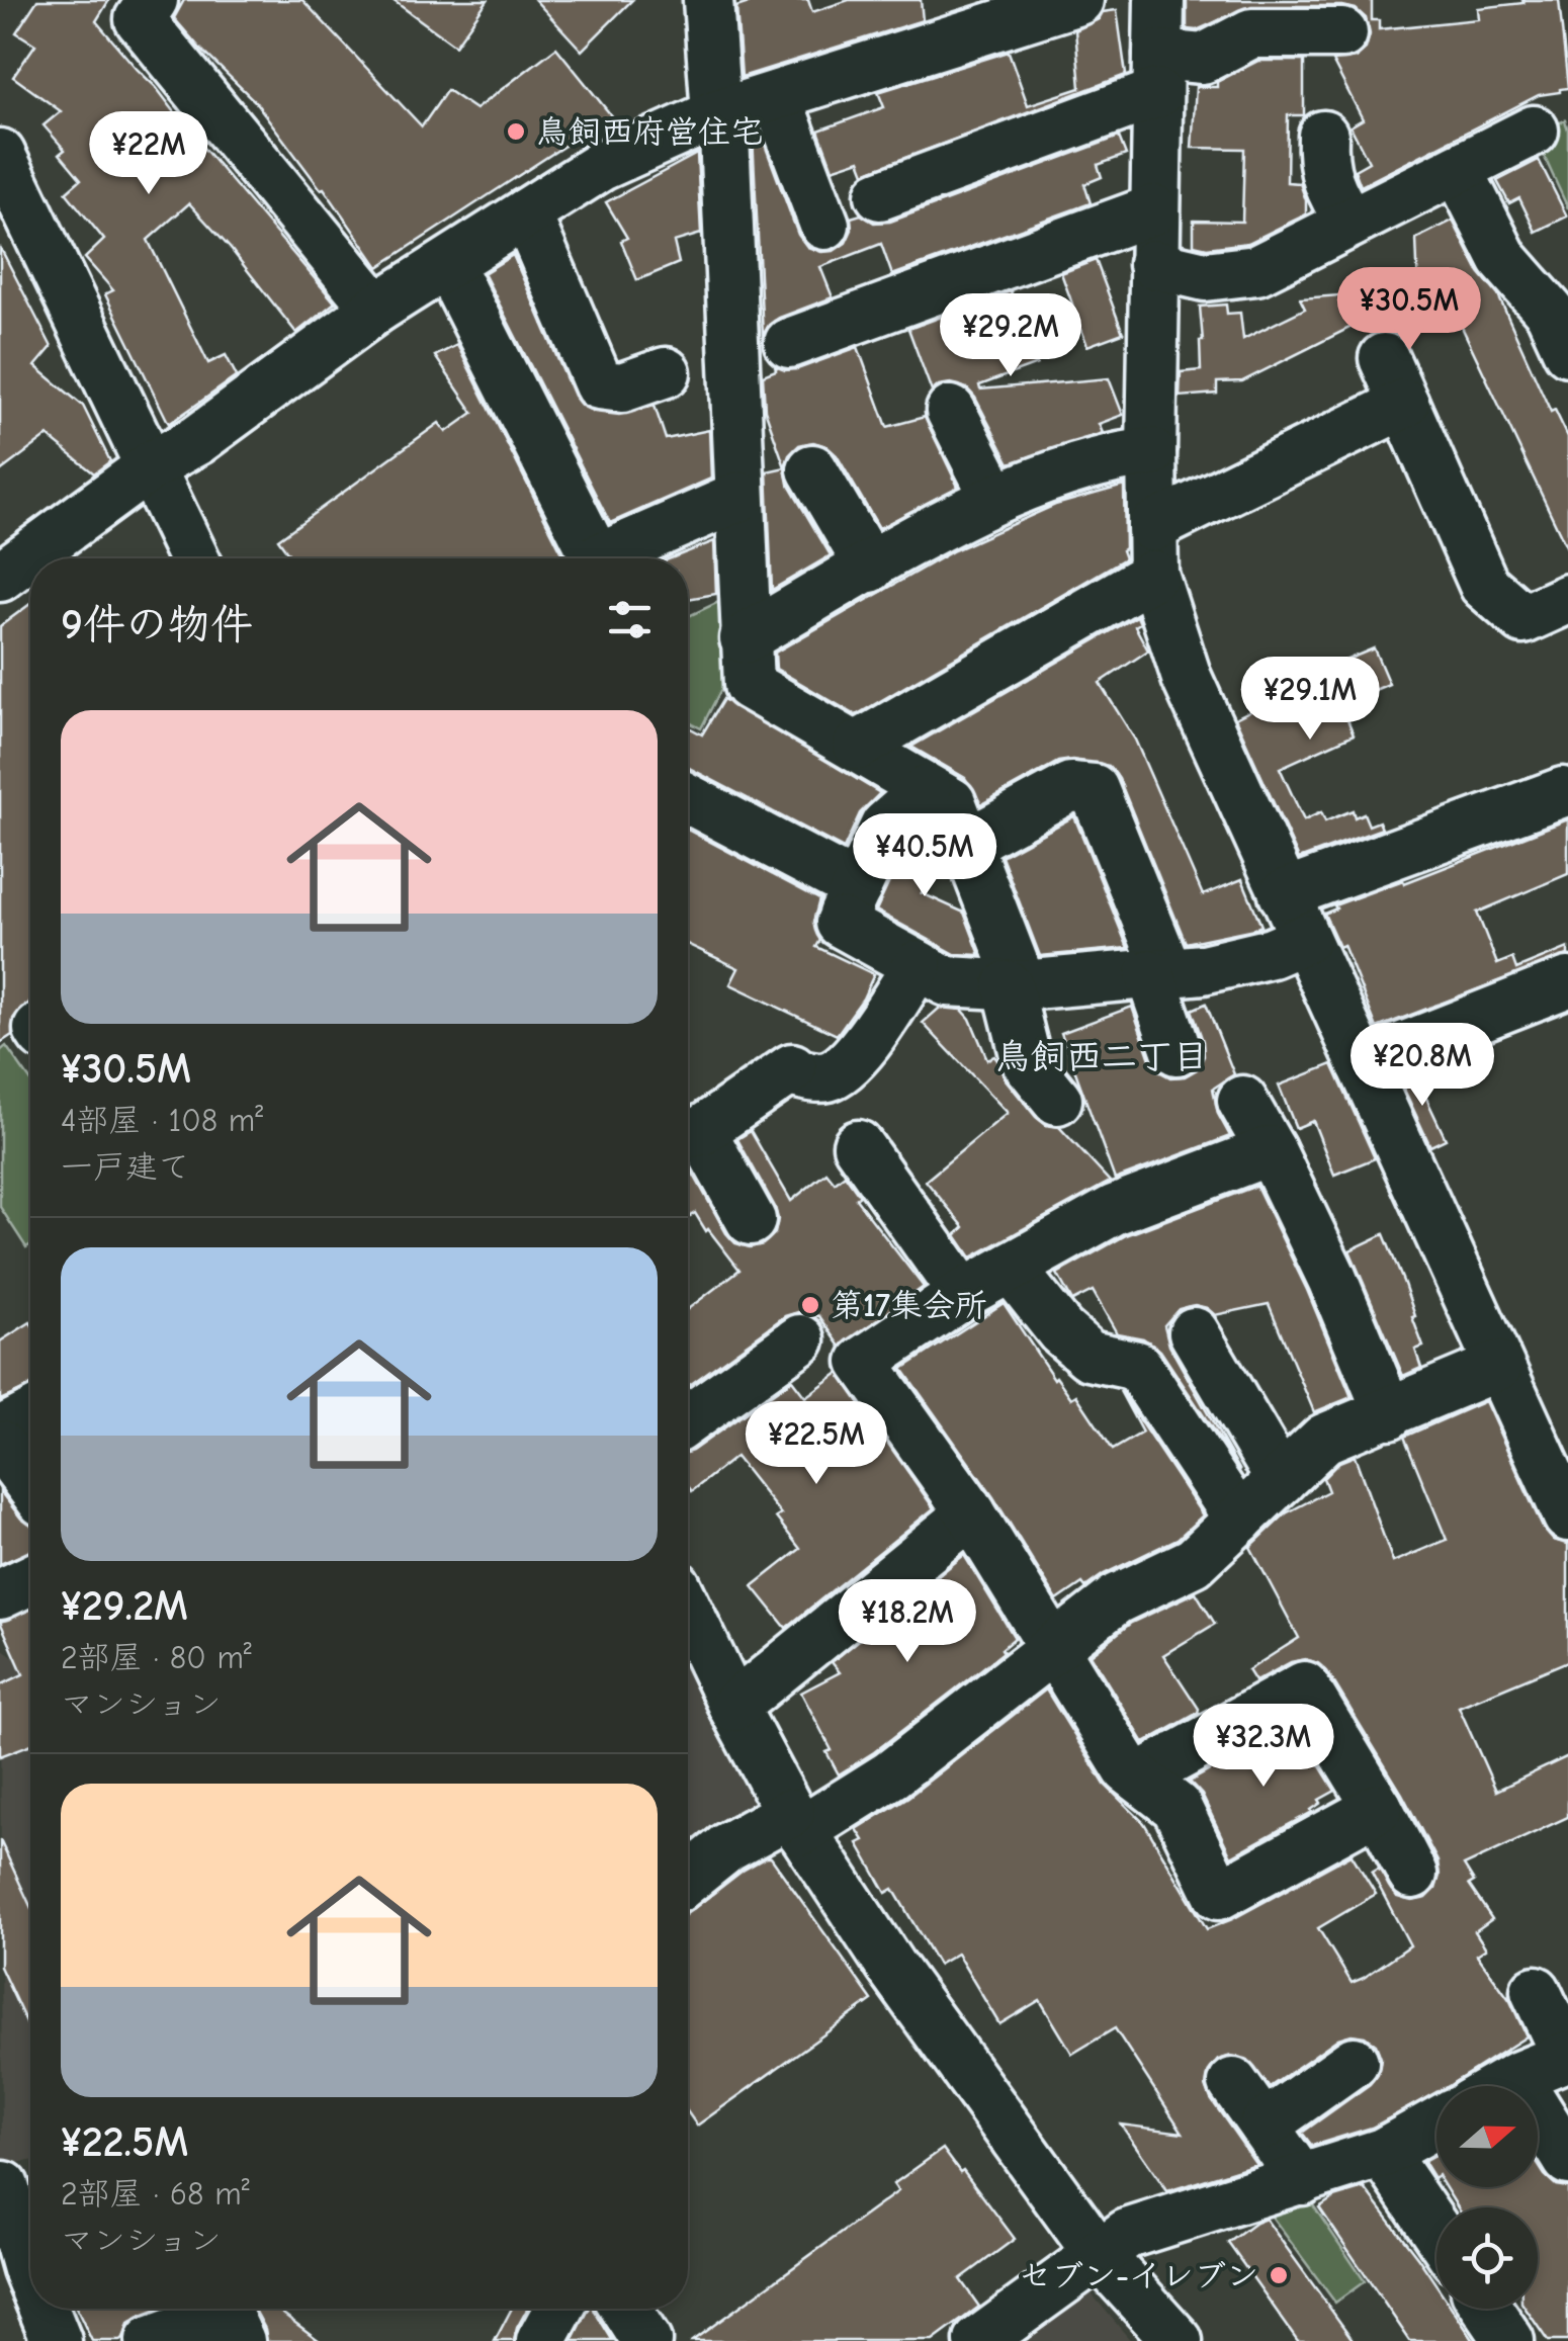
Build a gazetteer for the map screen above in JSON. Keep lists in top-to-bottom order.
{
  "districts": ["鳥飼西二丁目"],
  "places": ["鳥飼西府営住宅", "第17集会所", "セブン-イレブン"],
  "north": "right",
  "page": {
    "price": [
      "¥22M",
      "¥30.5M",
      "¥29.2M",
      "¥29.1M",
      "¥40.5M",
      "¥20.8M",
      "¥22.5M",
      "¥18.2M",
      "¥32.3M"
    ],
    "heading": "9件の物件",
    "list": [
      {
        "name": "¥30.5M",
        "note": "4部屋 · 108 m² · 一戸建て"
      },
      {
        "name": "¥29.2M",
        "note": "2部屋 · 80 m² · マンション"
      },
      {
        "name": "¥22.5M",
        "note": "2部屋 · 68 m² · マンション"
      }
    ]
  }
}
